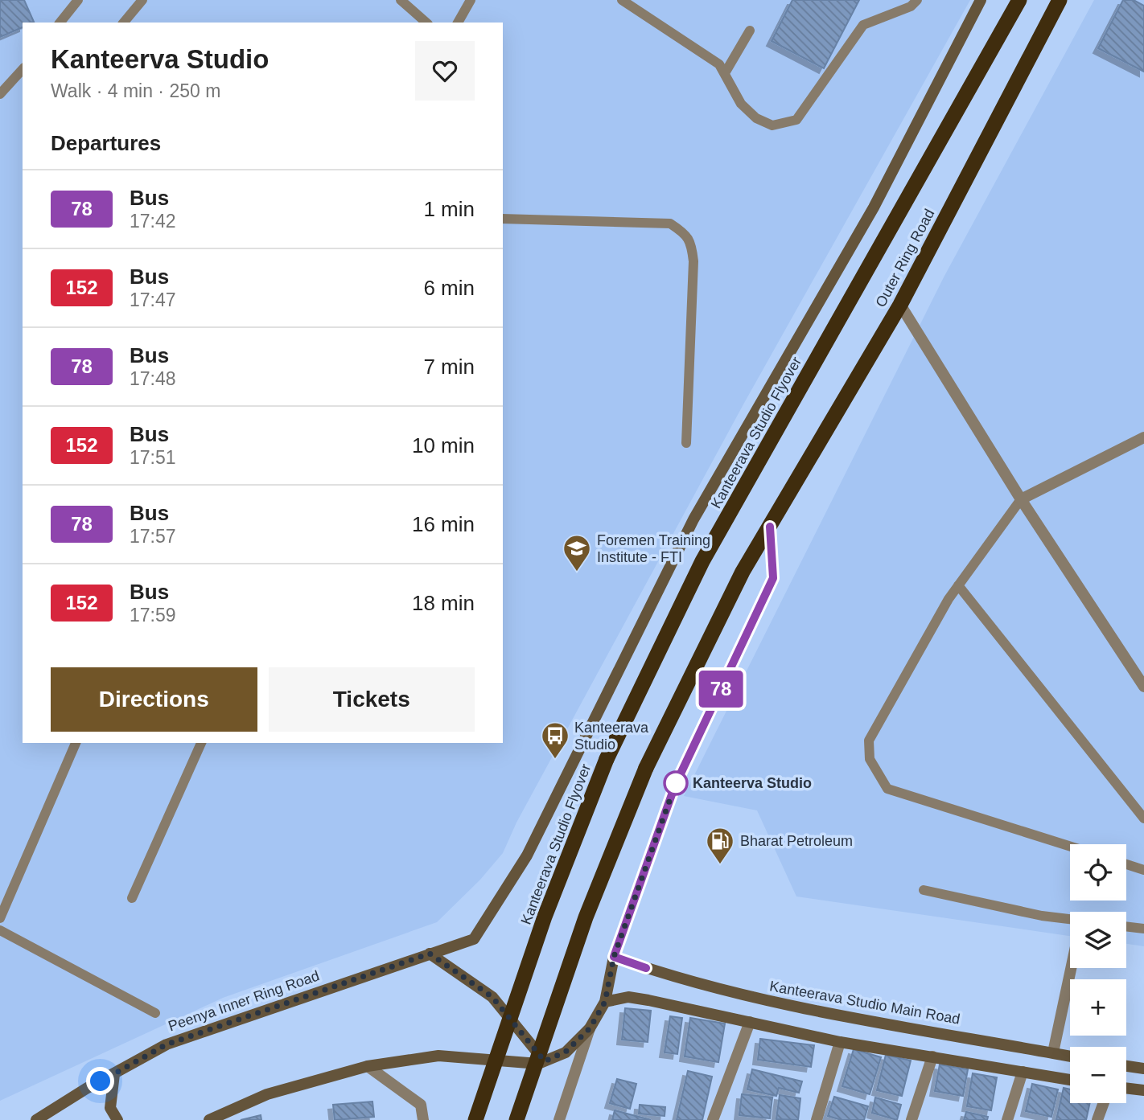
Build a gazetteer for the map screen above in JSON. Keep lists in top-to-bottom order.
{
  "streets": {
    "highway": ["Outer Ring Road", "Kanteerava Studio Flyover"],
    "main road": ["Peenya Inner Ring Road", "Kanteerava Studio Main Road"]
  },
  "places": {
    "school or university": ["Foremen Training Institute - FTI"],
    "bus stop": ["Kanteerava Studio"],
    "other": ["Kanteerva Studio"],
    "fuel station": ["Bharat Petroleum"]
  },
  "lines": ["bus line 78"],
  "page": {
    "on_map": "78",
    "heading": [
      ["Kanteerva Studio", "Walk · 4 min · 250 m"],
      "Departures"
    ],
    "list": [
      {
        "mark": "78",
        "name": "Bus",
        "note": "17:42",
        "value": "1 min"
      },
      {
        "mark": "152",
        "name": "Bus",
        "note": "17:47",
        "value": "6 min"
      },
      {
        "mark": "78",
        "name": "Bus",
        "note": "17:48",
        "value": "7 min"
      },
      {
        "mark": "152",
        "name": "Bus",
        "note": "17:51",
        "value": "10 min"
      },
      {
        "mark": "78",
        "name": "Bus",
        "note": "17:57",
        "value": "16 min"
      },
      {
        "mark": "152",
        "name": "Bus",
        "note": "17:59",
        "value": "18 min"
      }
    ],
    "buttons": ["Directions", "Tickets"],
    "map_buttons": ["+", "−"]
  }
}
